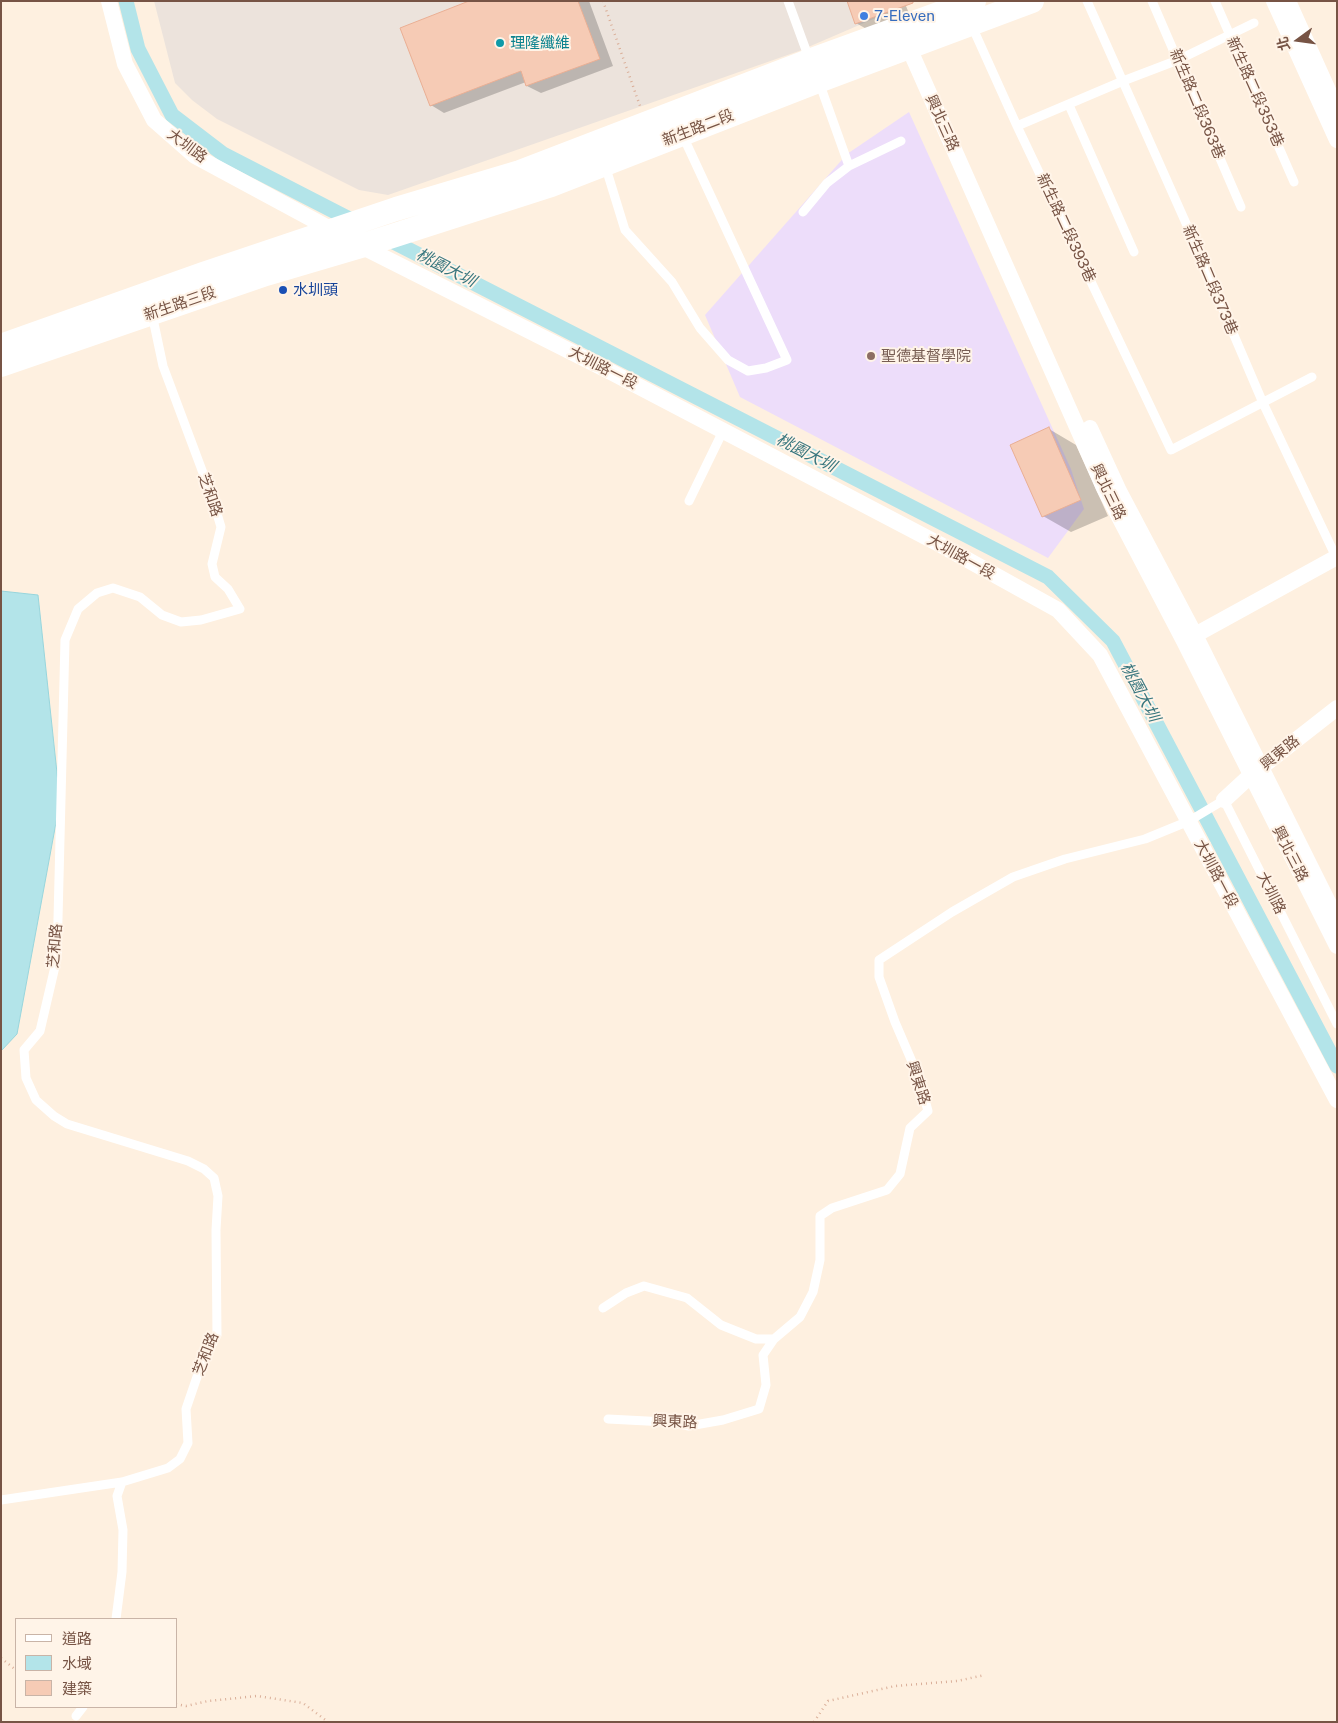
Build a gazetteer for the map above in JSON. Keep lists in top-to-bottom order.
{
  "streets": {
    "main road": ["新生路二段", "新生路三段"],
    "street": [
      "興北三路",
      "大圳路",
      "大圳路一段",
      "興東路"
    ],
    "lane": [
      "新生路二段353巷",
      "新生路二段363巷",
      "新生路二段393巷",
      "新生路二段373巷",
      "芝和路"
    ]
  },
  "crossings": [
    ["興北三路", "新生路二段"],
    ["興北三路", "興東路"],
    ["新生路二段", "大圳路"],
    ["新生路二段", "新生路二段393巷"],
    ["新生路二段", "新生路三段"],
    ["新生路二段", "大圳路一段"],
    ["大圳路", "新生路三段"],
    ["大圳路", "興東路"],
    ["新生路二段393巷", "新生路二段373巷"],
    ["新生路三段", "大圳路一段"],
    ["新生路三段", "芝和路"],
    ["大圳路一段", "興東路"]
  ],
  "water": ["桃園大圳"],
  "places": [
    "7-Eleven",
    "理隆纖維",
    "水圳頭",
    "聖德基督學院"
  ],
  "legend": ["道路", "水域", "建築"],
  "north": "left"
}
